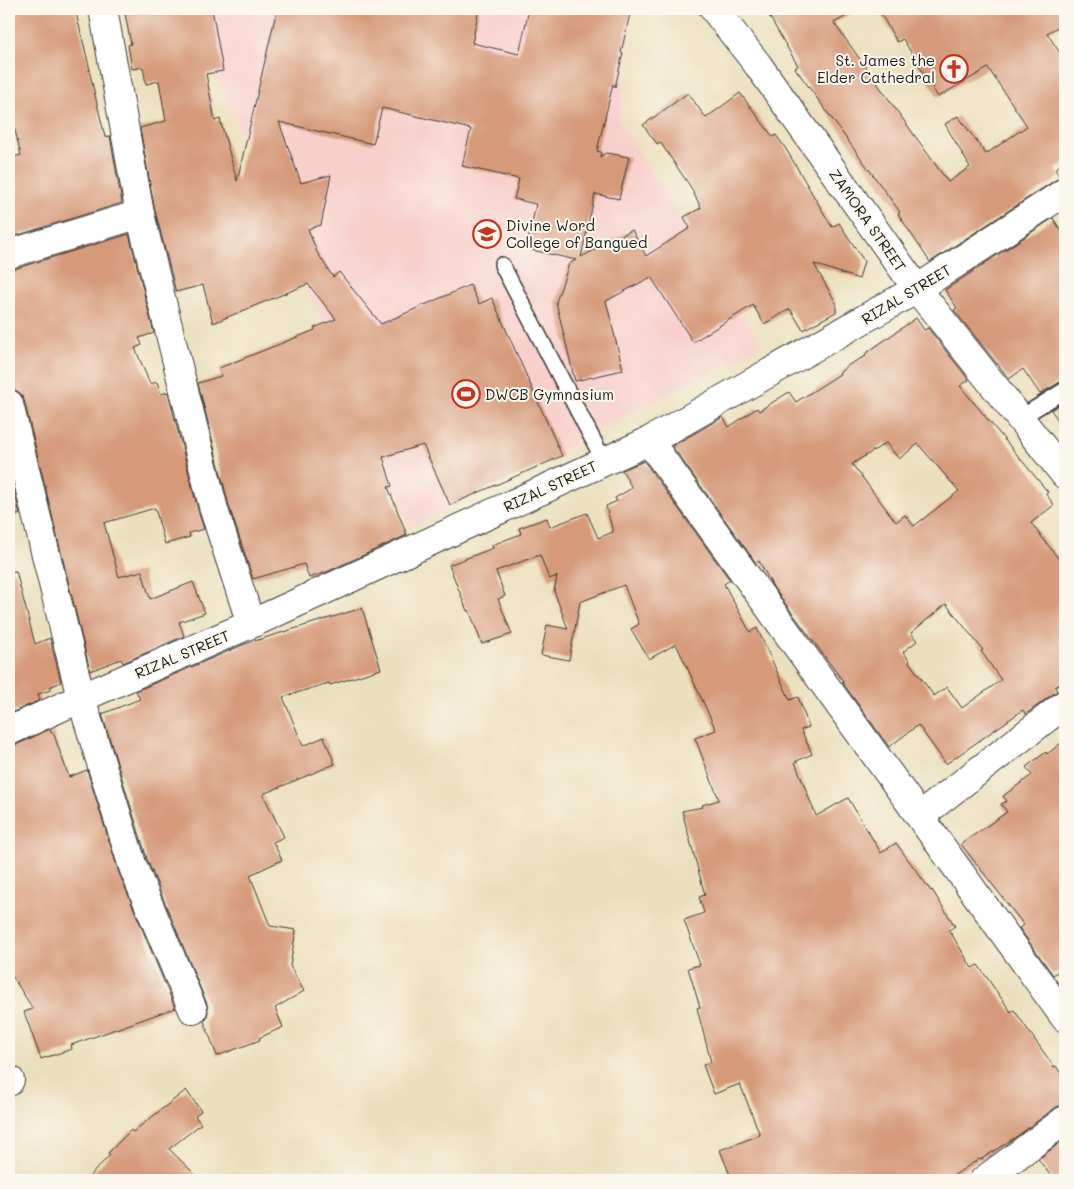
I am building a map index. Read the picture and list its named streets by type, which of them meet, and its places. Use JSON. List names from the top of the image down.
{
  "streets": {
    "street": ["ZAMORA STREET", "RIZAL STREET"]
  },
  "crossings": [
    ["ZAMORA STREET", "RIZAL STREET"]
  ],
  "places": {
    "church": ["St. James the Elder Cathedral"],
    "school or university": ["Divine Word College of Bangued"],
    "sports": ["DWCB Gymnasium"]
  }
}
